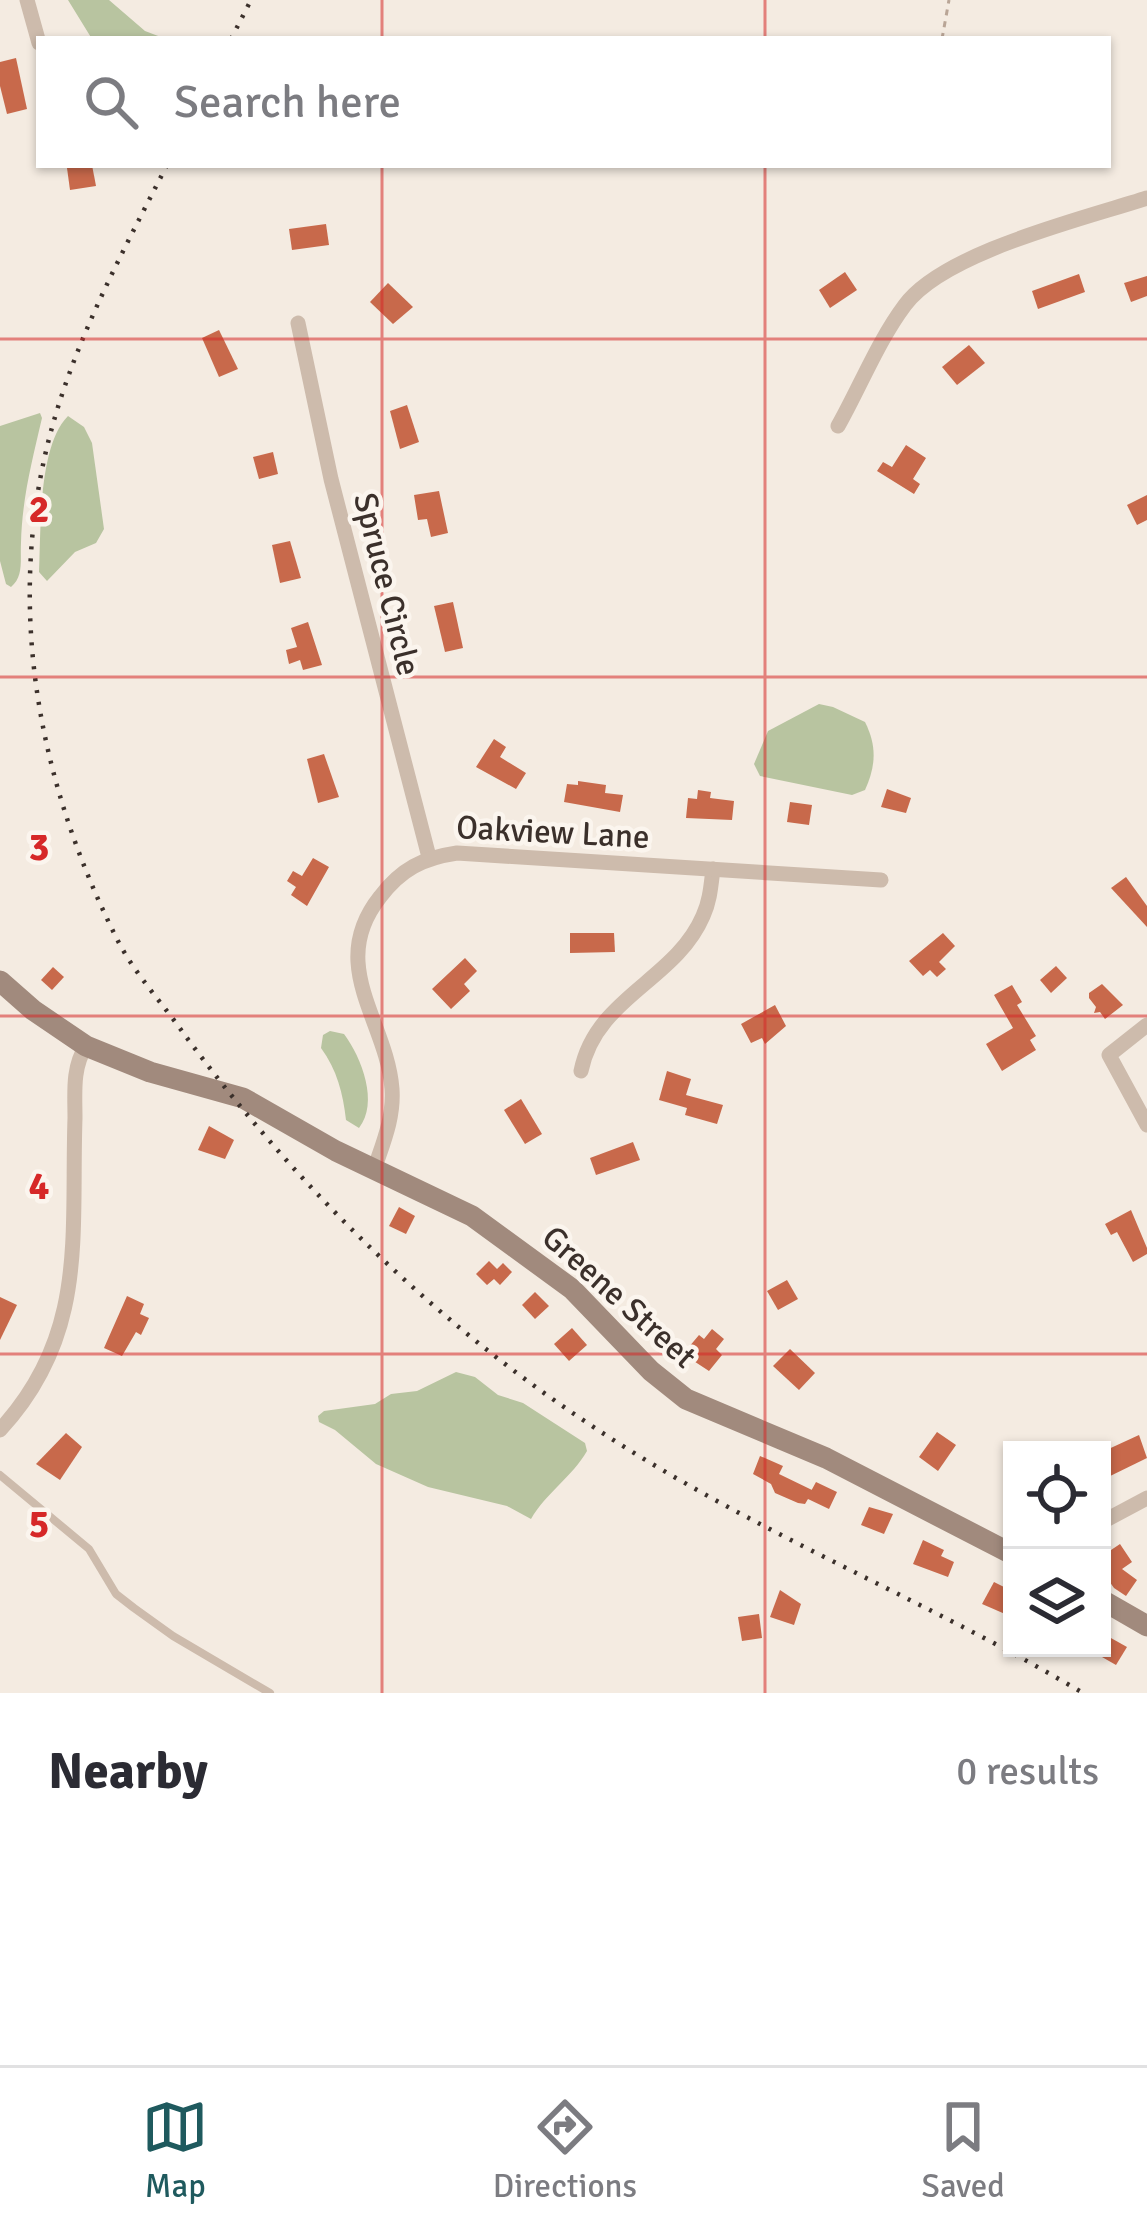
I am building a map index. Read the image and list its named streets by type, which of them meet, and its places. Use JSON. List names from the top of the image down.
{
  "streets": {
    "street": ["Spruce Circle", "Oakview Lane", "Greene Street"]
  },
  "crossings": [
    ["Spruce Circle", "Oakview Lane"],
    ["Oakview Lane", "Greene Street"]
  ],
  "page": {
    "search": "Search here",
    "heading": ["Nearby", "0 results"],
    "nav": ["Map", "Directions", "Saved"]
  },
  "grid": {
    "rows": [
      "2",
      "3",
      "4",
      "5"
    ]
  }
}
